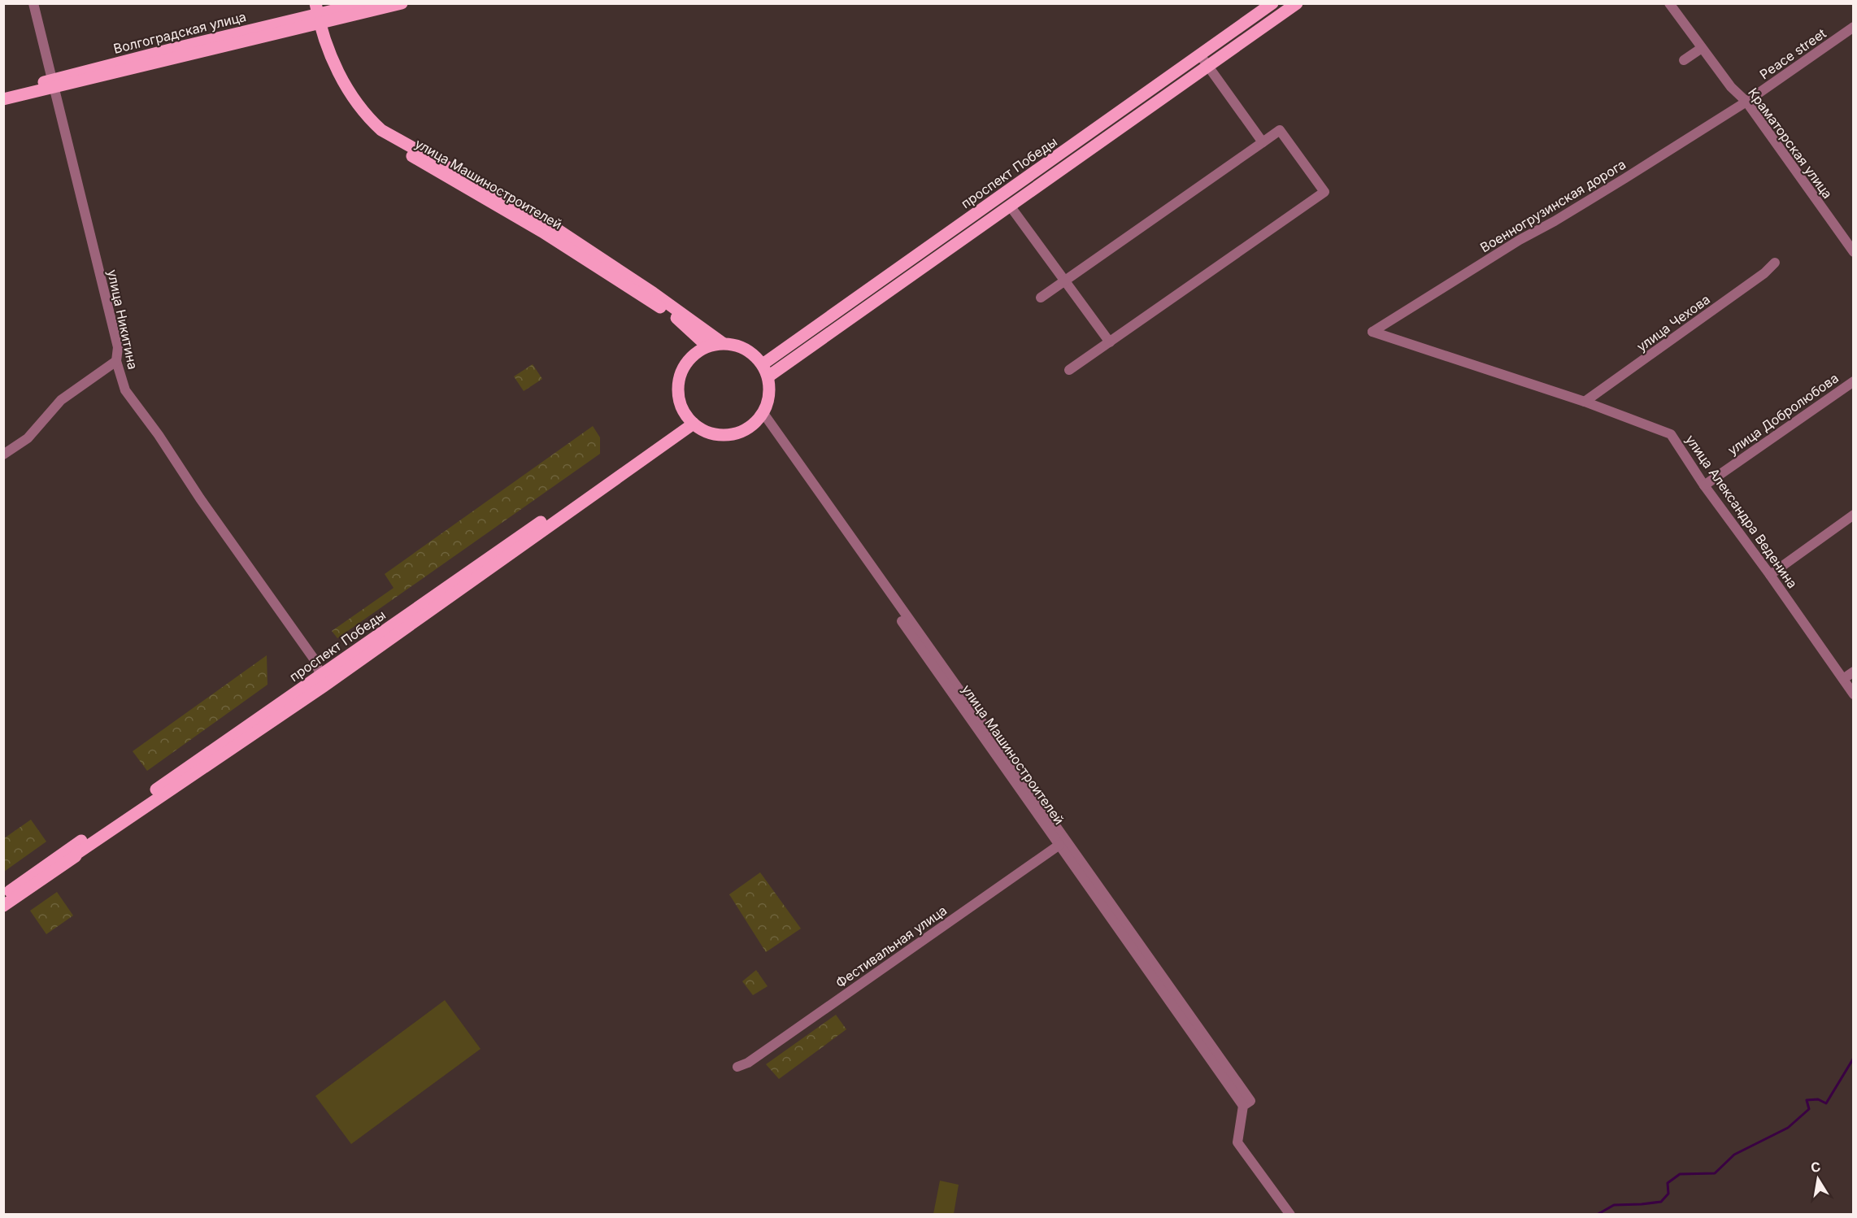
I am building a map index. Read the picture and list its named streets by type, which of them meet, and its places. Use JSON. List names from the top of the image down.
{
  "streets": {
    "main road": ["Волгоградская улица", "проспект Победы", "улица Машиностроителей"],
    "street": [
      "Peace street",
      "Краматорская улица",
      "Военногрузинская дорога",
      "улица Никитина",
      "улица Чехова",
      "улица Добролюбова",
      "улица Александра Веденина",
      "Фестивальная улица"
    ]
  },
  "crossings": [
    ["Волгоградская улица", "улица Машиностроителей"],
    ["Волгоградская улица", "улица Никитина"],
    ["Peace street", "Краматорская улица"],
    ["Peace street", "Военногрузинская дорога"],
    ["Краматорская улица", "Военногрузинская дорога"],
    ["проспект Победы", "улица Машиностроителей"],
    ["проспект Победы", "улица Никитина"],
    ["улица Машиностроителей", "Фестивальная улица"],
    ["Военногрузинская дорога", "улица Александра Веденина"],
    ["улица Чехова", "улица Александра Веденина"],
    ["улица Добролюбова", "улица Александра Веденина"]
  ],
  "north": "top"
}
